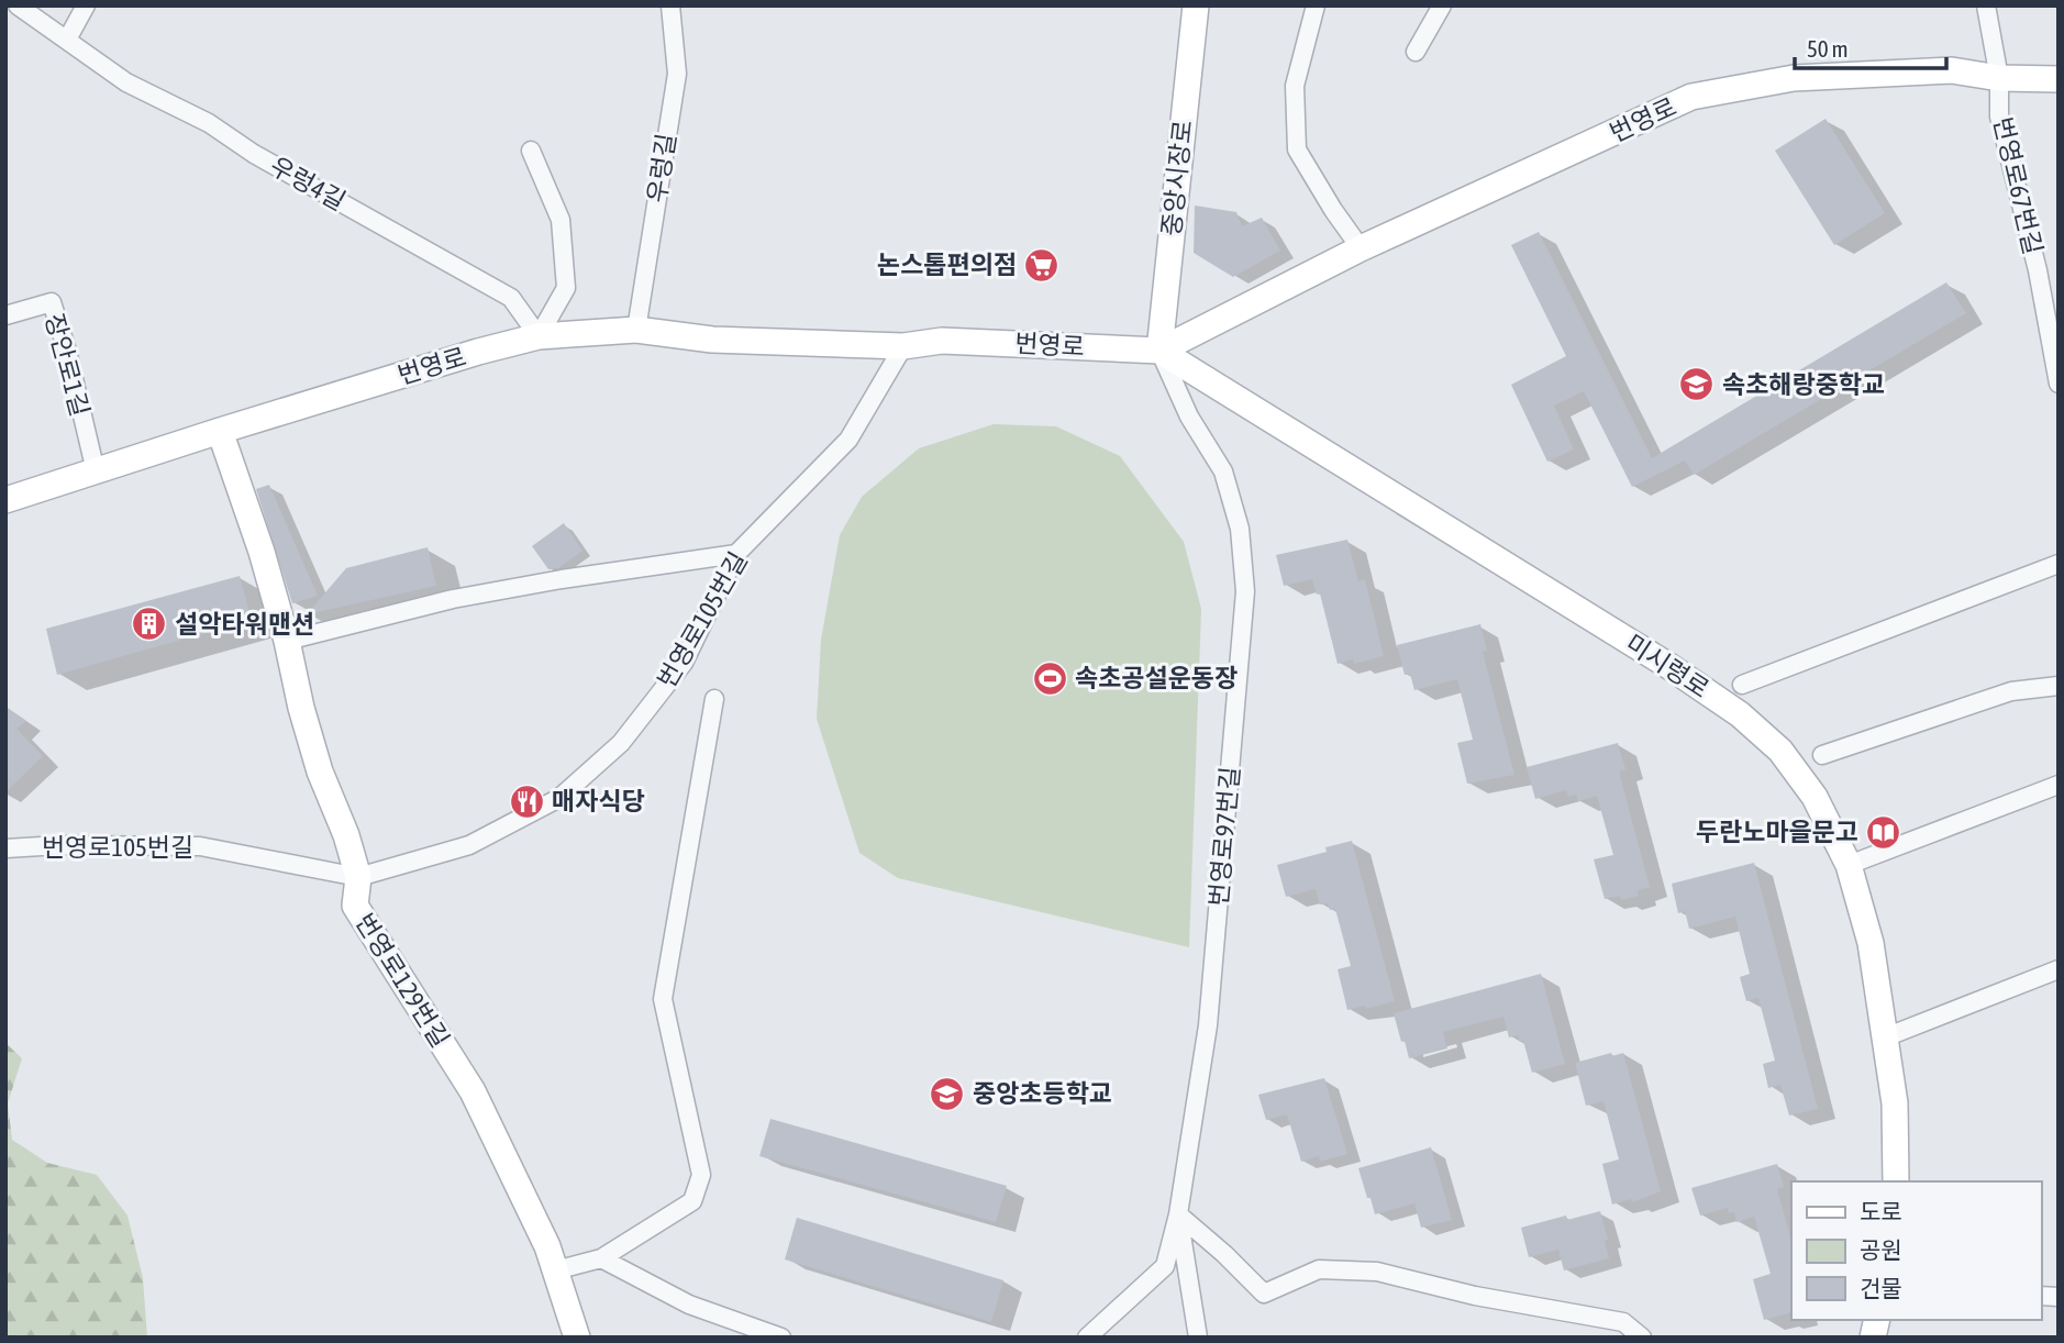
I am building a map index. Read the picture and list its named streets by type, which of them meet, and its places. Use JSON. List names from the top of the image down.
{
  "streets": {
    "main road": [
      "번영로",
      "중앙시장로",
      "미시령로",
      "번영로129번길"
    ],
    "street": [
      "우렁길",
      "우렁4길",
      "번영로67번길",
      "장안로1길",
      "번영로105번길",
      "번영로97번길"
    ]
  },
  "crossings": [
    ["번영로", "우렁길"],
    ["번영로", "중앙시장로"],
    ["번영로", "우렁4길"],
    ["번영로", "번영로67번길"],
    ["번영로", "장안로1길"],
    ["번영로", "번영로105번길"],
    ["번영로", "미시령로"],
    ["번영로", "번영로97번길"],
    ["번영로", "번영로129번길"],
    ["중앙시장로", "미시령로"],
    ["중앙시장로", "번영로97번길"],
    ["번영로105번길", "번영로129번길"],
    ["미시령로", "번영로97번길"]
  ],
  "places": {
    "supermarket": ["논스톱편의점"],
    "school or university": ["속초해랑중학교", "중앙초등학교"],
    "building": ["설악타워맨션"],
    "sports": ["속초공설운동장"],
    "restaurant": ["매자식당"],
    "library": ["두란노마을문고"]
  },
  "legend": ["도로", "공원", "건물"],
  "scale_bar": "50 m"
}
